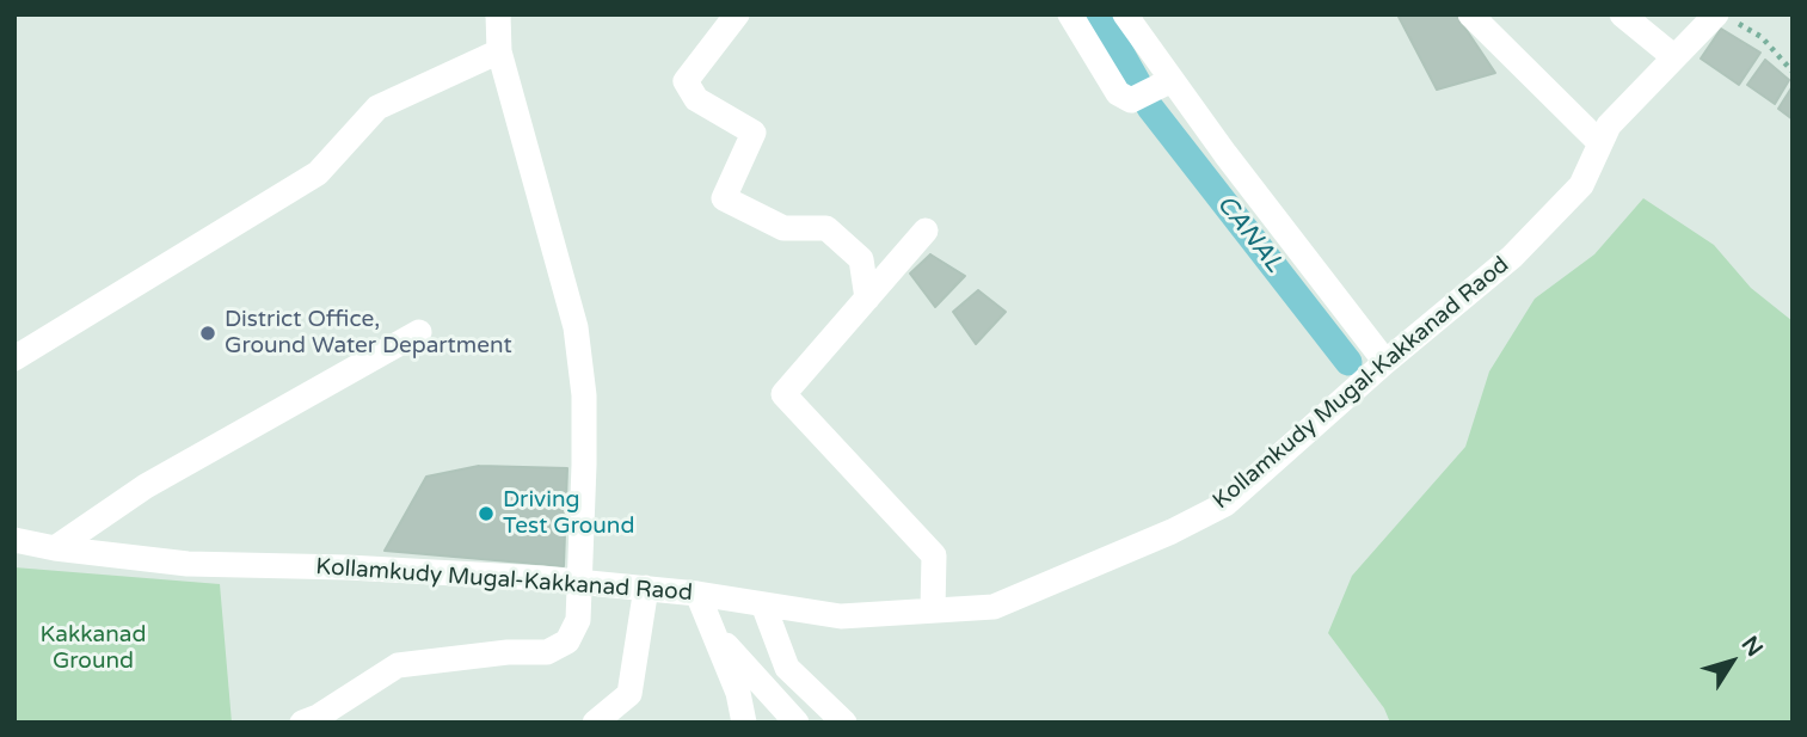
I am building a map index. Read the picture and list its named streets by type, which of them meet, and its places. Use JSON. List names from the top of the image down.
{
  "streets": {
    "street": ["Kollamkudy Mugal-Kakkanad Raod"]
  },
  "water": ["CANAL"],
  "parks": ["Kakkanad Ground"],
  "places": ["District Office, Ground Water Department", "Driving Test Ground"],
  "north": "top right"
}
